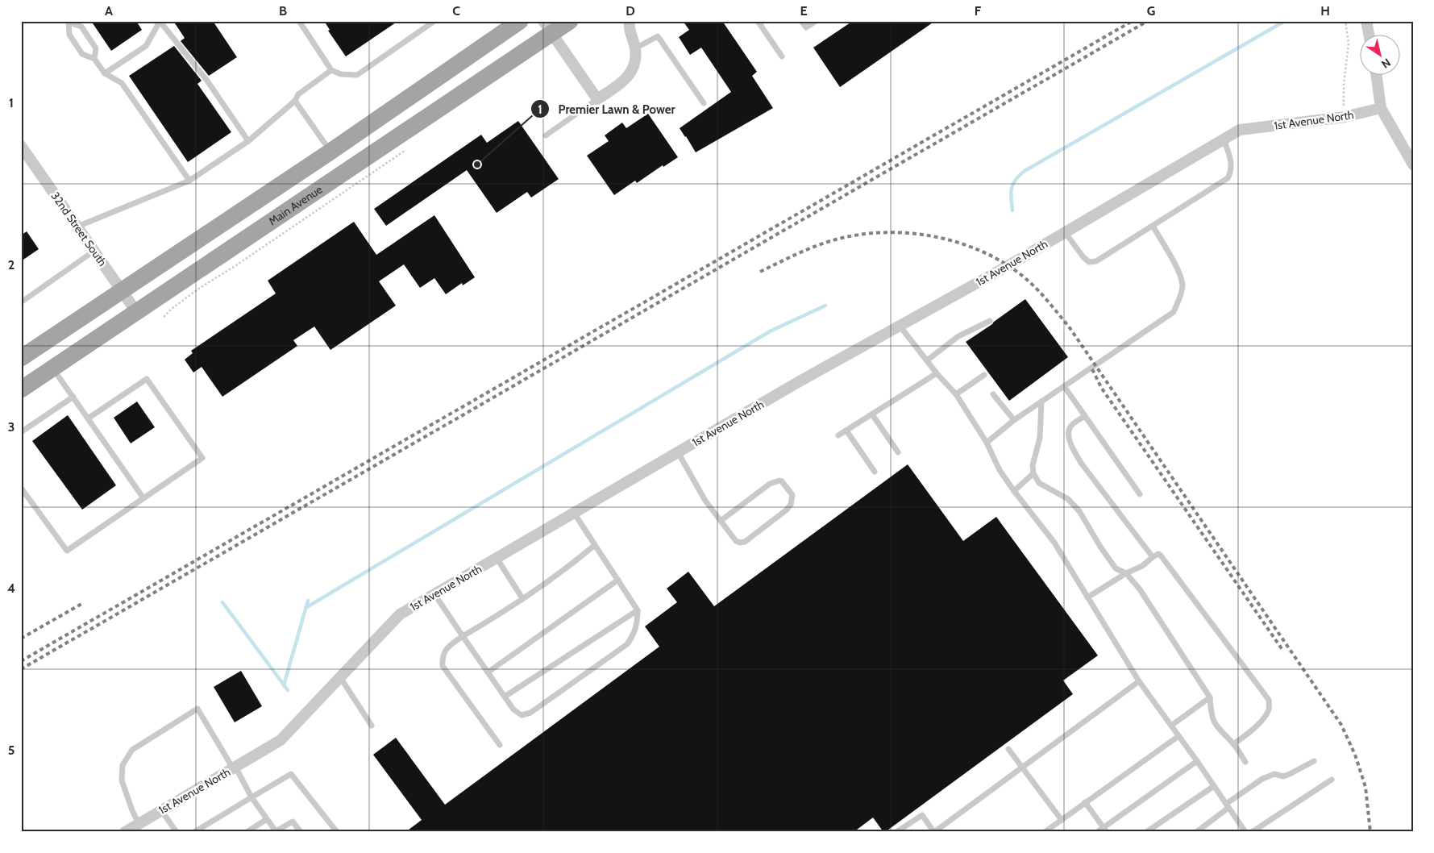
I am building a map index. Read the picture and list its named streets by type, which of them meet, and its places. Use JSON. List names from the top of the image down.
{
  "streets": {
    "main road": ["Main Avenue"],
    "street": ["1st Avenue North", "32nd Street South"]
  },
  "crossings": [
    ["Main Avenue", "32nd Street South"]
  ],
  "places": ["Premier Lawn & Power"],
  "north": "bottom right",
  "grid": {
    "columns": [
      "A",
      "B",
      "C",
      "D",
      "E",
      "F",
      "G",
      "H"
    ],
    "rows": [
      "1",
      "2",
      "3",
      "4",
      "5"
    ]
  }
}
